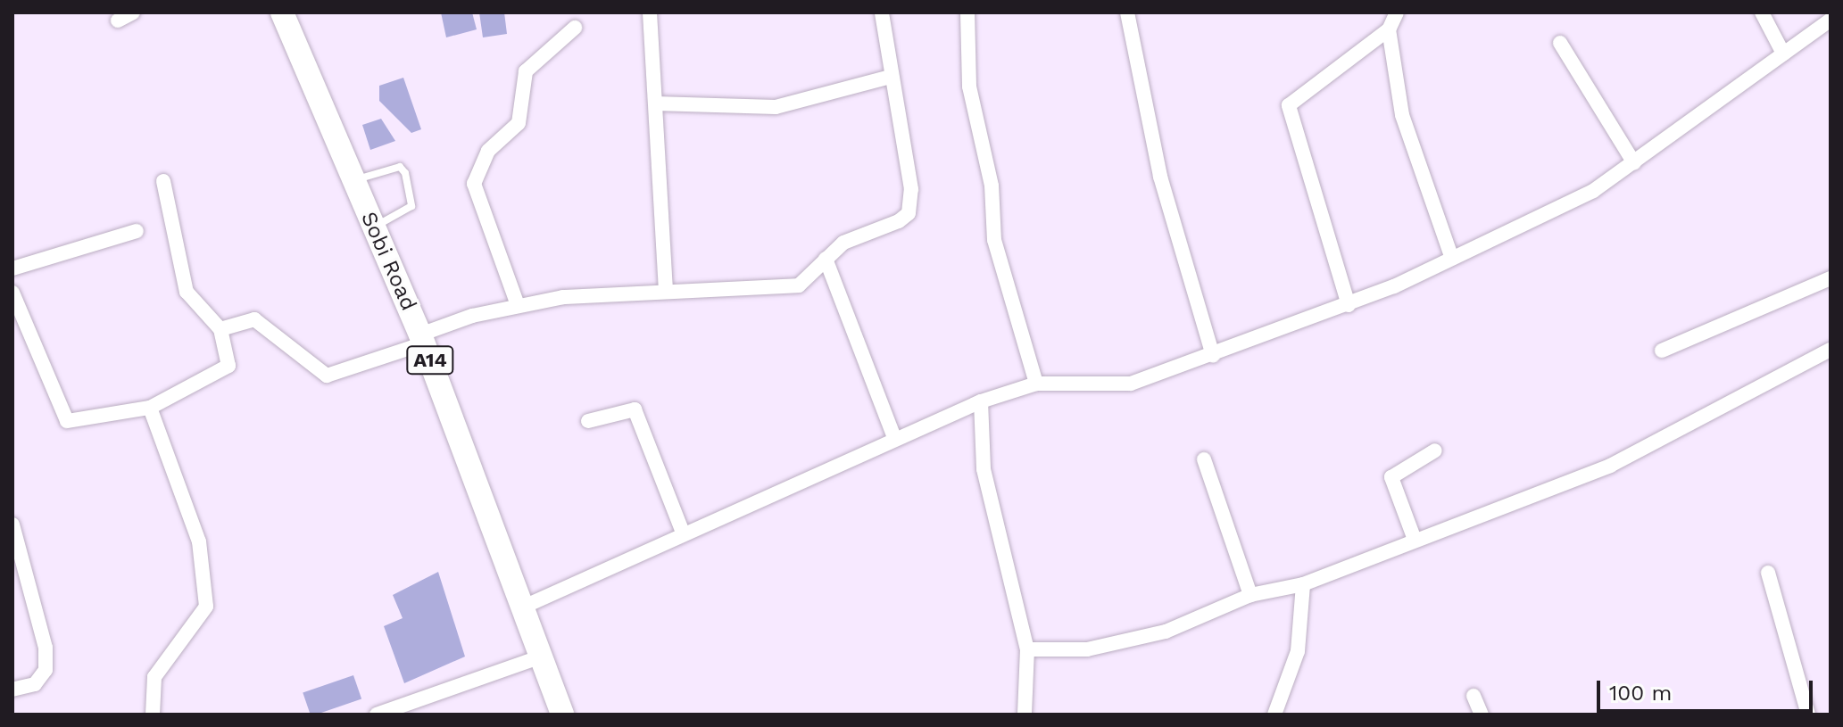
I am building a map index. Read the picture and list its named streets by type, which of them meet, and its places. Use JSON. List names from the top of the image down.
{
  "streets": {
    "highway": ["Sobi Road", "A14"]
  },
  "scale_bar": "100 m"
}
